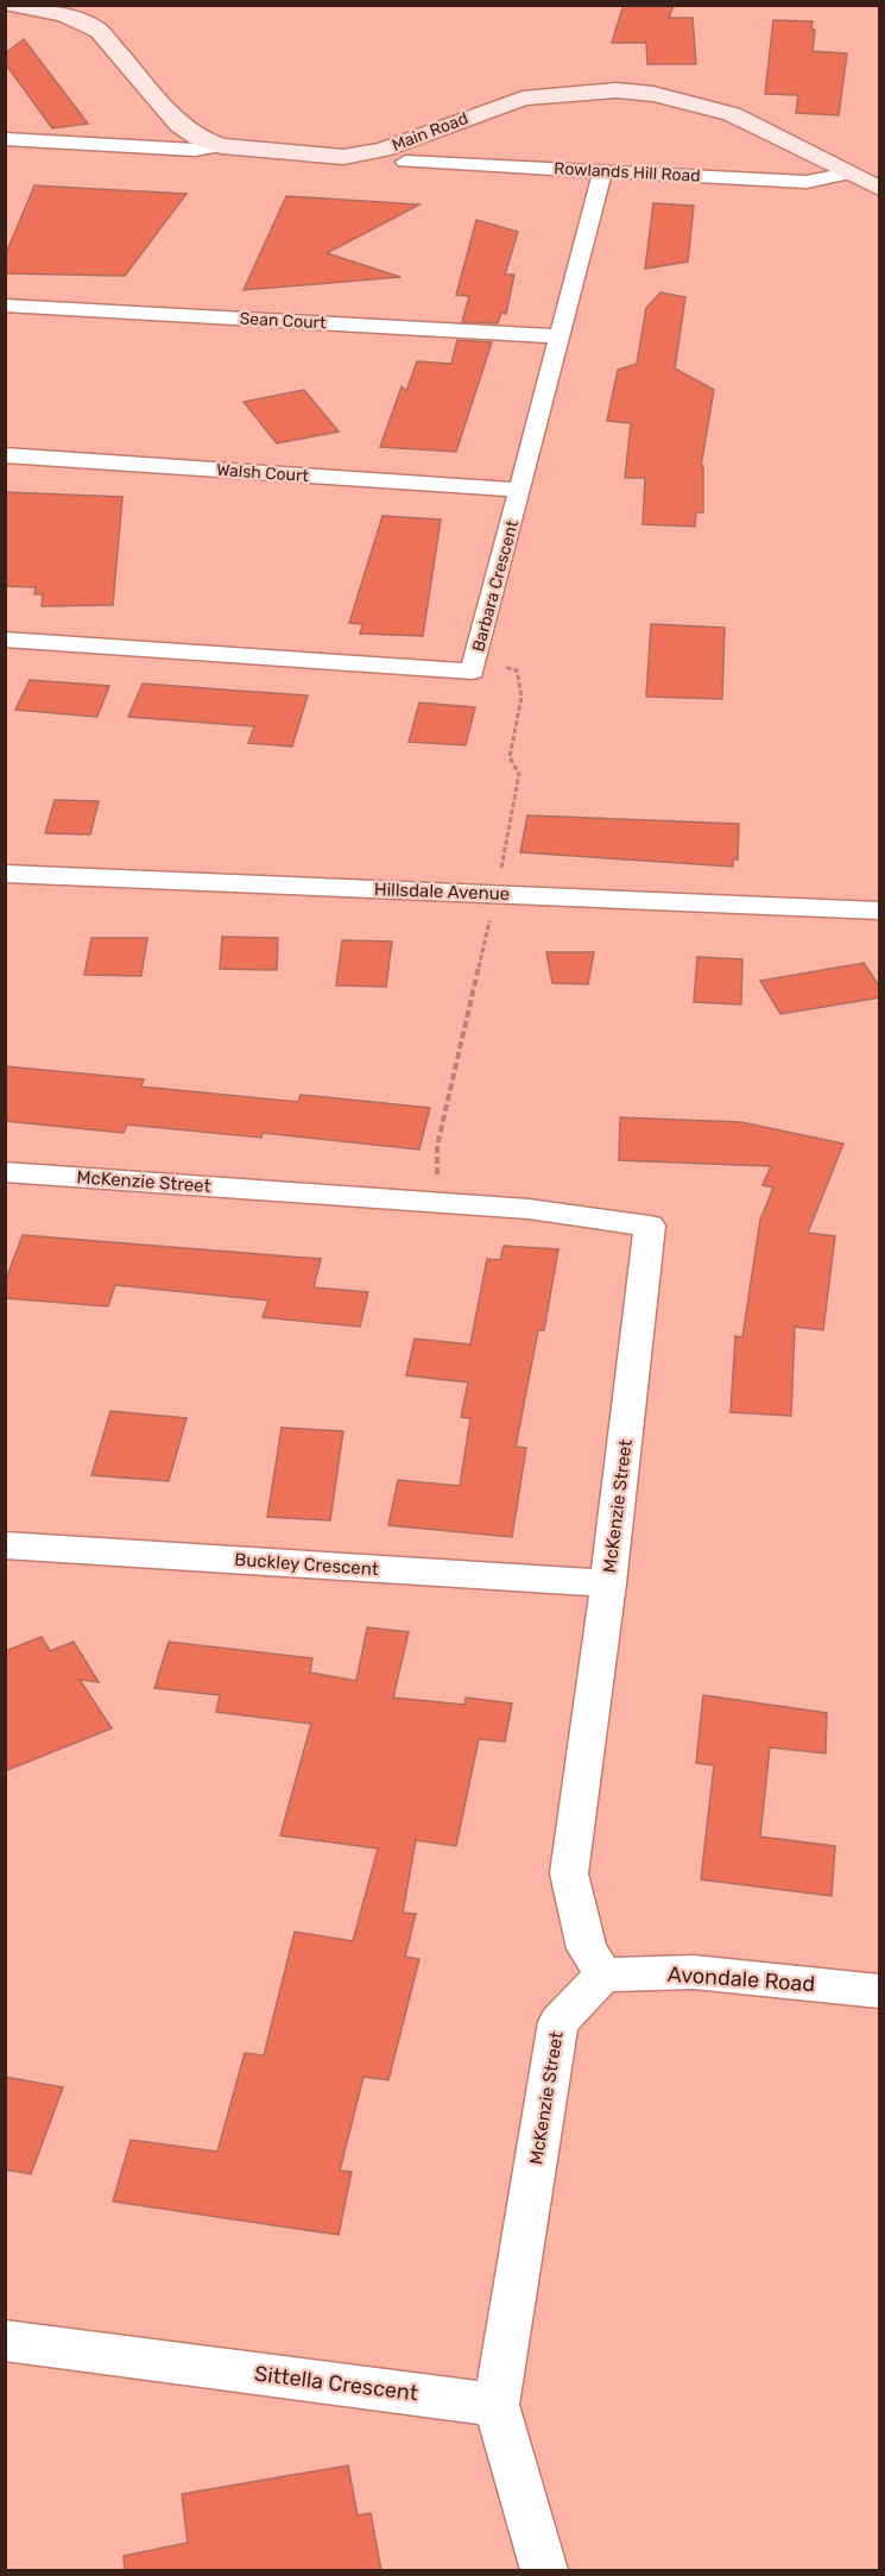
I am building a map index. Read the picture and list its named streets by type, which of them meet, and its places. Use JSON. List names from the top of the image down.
{
  "streets": {
    "main road": ["Main Road"],
    "street": [
      "Rowlands Hill Road",
      "Sean Court",
      "Walsh Court",
      "Barbara Crescent",
      "Hillsdale Avenue",
      "McKenzie Street",
      "Buckley Crescent",
      "Avondale Road",
      "Sittella Crescent"
    ]
  },
  "crossings": [
    ["Main Road", "Rowlands Hill Road"],
    ["Rowlands Hill Road", "Barbara Crescent"],
    ["Sean Court", "Barbara Crescent"],
    ["Walsh Court", "Barbara Crescent"],
    ["McKenzie Street", "Buckley Crescent"],
    ["McKenzie Street", "Avondale Road"],
    ["McKenzie Street", "Sittella Crescent"]
  ]
}
